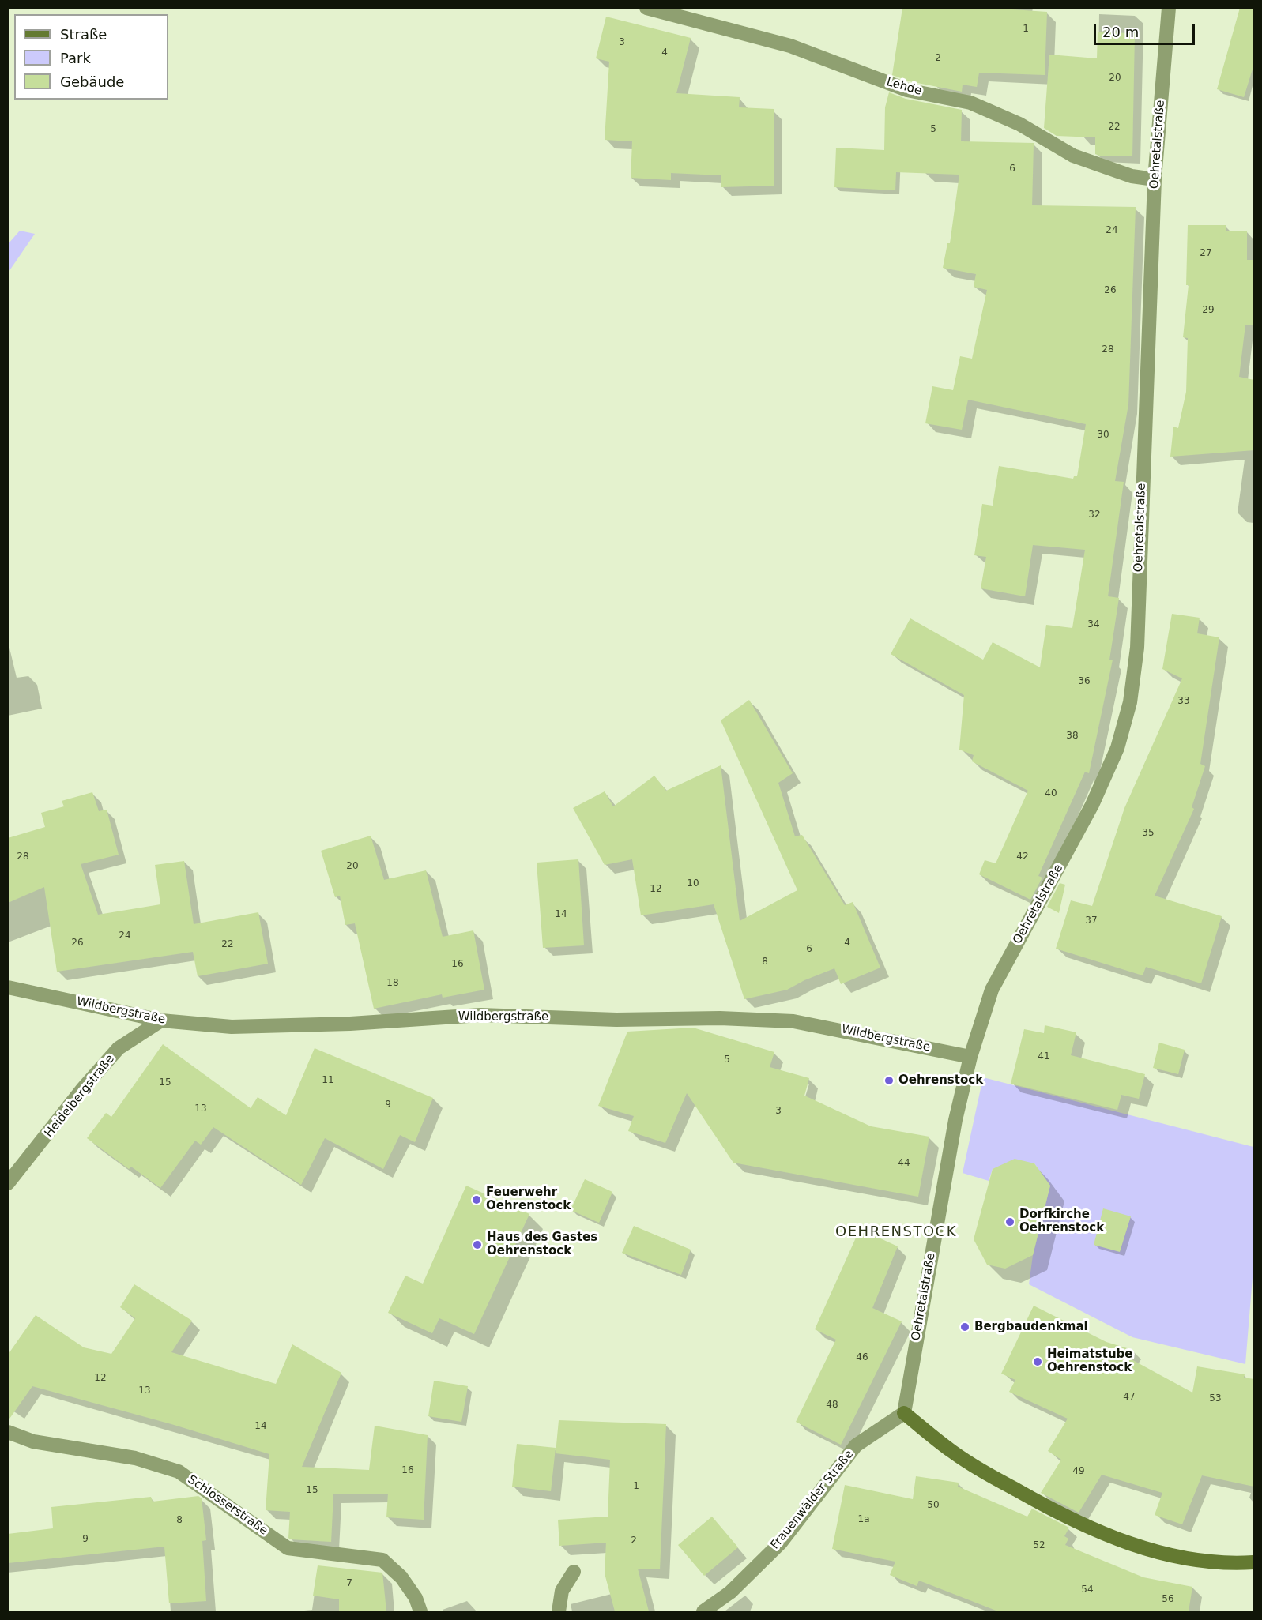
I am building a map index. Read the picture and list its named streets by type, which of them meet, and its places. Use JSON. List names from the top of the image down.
{
  "streets": {
    "street": [
      "Lehde",
      "Oehretalstraße",
      "Wildbergstraße",
      "Heidelbergstraße",
      "Frauenwälder Straße",
      "Schlosserstraße"
    ]
  },
  "crossings": [
    ["Lehde", "Oehretalstraße"],
    ["Oehretalstraße", "Wildbergstraße"],
    ["Oehretalstraße", "Frauenwälder Straße"],
    ["Wildbergstraße", "Heidelbergstraße"]
  ],
  "districts": ["OEHRENSTOCK"],
  "places": [
    "Oehrenstock",
    "Feuerwehr Oehrenstock",
    "Dorfkirche Oehrenstock",
    "Haus des Gastes Oehrenstock",
    "Bergbaudenkmal",
    "Heimatstube Oehrenstock"
  ],
  "house_numbers": [
    "1",
    "3",
    "4",
    "2",
    "20",
    "22",
    "5",
    "6",
    "24",
    "27",
    "26",
    "29",
    "28",
    "30",
    "32",
    "34",
    "36",
    "33",
    "38",
    "40",
    "35",
    "28",
    "42",
    "20",
    "10",
    "12",
    "14",
    "37",
    "24",
    "26",
    "4",
    "22",
    "6",
    "8",
    "16",
    "18",
    "41",
    "5",
    "11",
    "15",
    "9",
    "13",
    "3",
    "44",
    "46",
    "12",
    "13",
    "47",
    "53",
    "48",
    "14",
    "16",
    "49",
    "1",
    "15",
    "50",
    "1a",
    "8",
    "9",
    "2",
    "52",
    "7",
    "54",
    "56"
  ],
  "legend": ["Straße", "Park", "Gebäude"],
  "scale_bar": "20 m"
}
